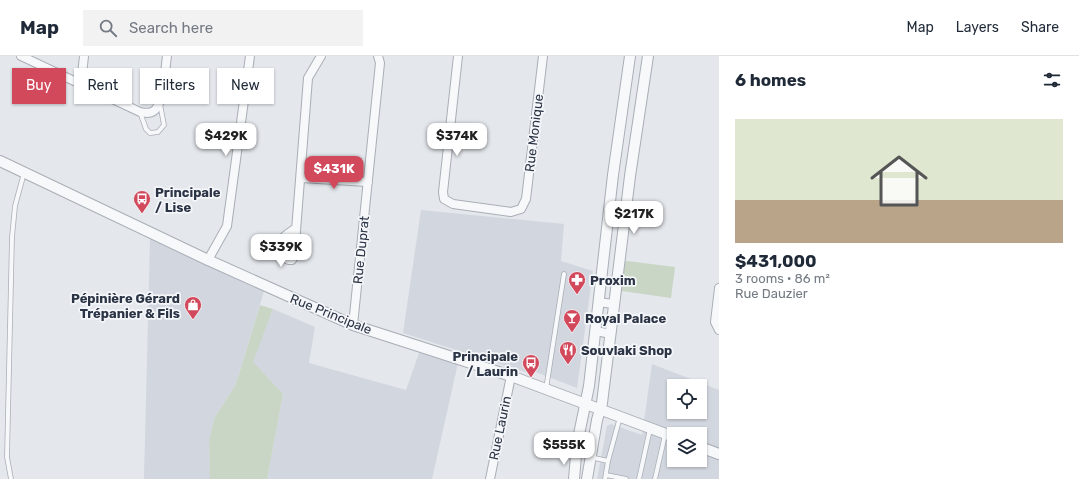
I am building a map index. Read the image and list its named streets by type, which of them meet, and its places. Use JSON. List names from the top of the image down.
{
  "streets": {
    "street": [
      "Rue Monique",
      "Rue Duprat",
      "Rue Principale",
      "Rue Laurin"
    ]
  },
  "crossings": [
    ["Rue Duprat", "Rue Principale"],
    ["Rue Principale", "Rue Laurin"]
  ],
  "places": {
    "bus stop": ["Principale / Lise", "Principale / Laurin"],
    "pharmacy": ["Proxim"],
    "shop": ["Pépinière Gérard Trépanier & Fils"],
    "bar": ["Royal Palace"],
    "restaurant": ["Souvlaki Shop"]
  },
  "page": {
    "header": "Map",
    "search": "Search here",
    "nav": ["Map", "Layers", "Share"],
    "heading": "6 homes",
    "chip": [
      "Buy",
      "Rent",
      "Filters",
      "New"
    ],
    "list": [
      {
        "name": "$431,000",
        "note": "3 rooms · 86 m² · Rue Dauzier"
      }
    ],
    "price": [
      "$429K",
      "$374K",
      "$431K",
      "$217K",
      "$339K",
      "$555K"
    ]
  }
}
